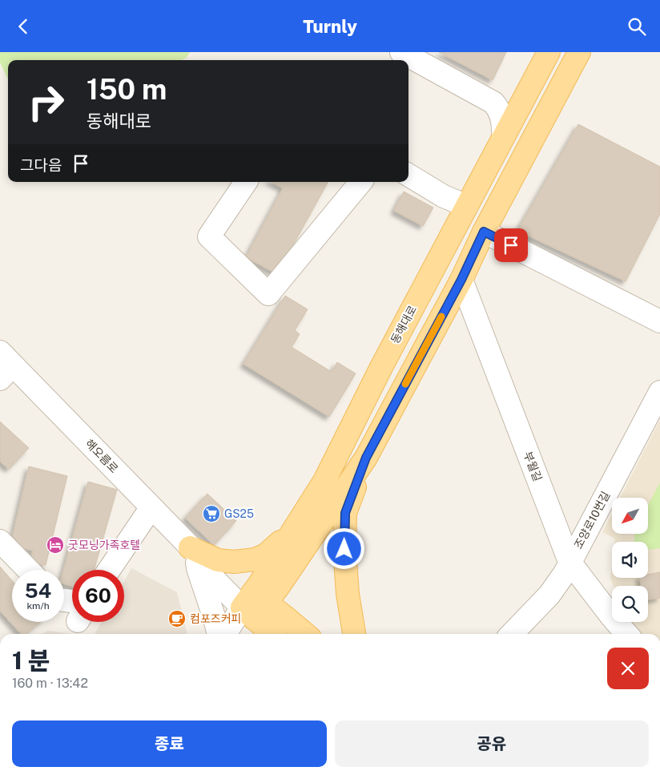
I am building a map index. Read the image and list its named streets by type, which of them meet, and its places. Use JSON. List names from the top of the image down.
{
  "streets": {
    "main road": ["동해대로"],
    "street": ["해오름로", "부월길", "조양로10번길"]
  },
  "crossings": [
    ["동해대로", "해오름로"],
    ["부월길", "조양로10번길"]
  ],
  "places": {
    "supermarket": ["GS25"],
    "hotel": ["굿모닝가족호텔"],
    "cafe": ["컴포즈커피"]
  },
  "north": "bottom left",
  "page": {
    "header": "Turnly",
    "turn": ["150 m", "동해대로"],
    "then": "그다음",
    "speed": "54 km/h",
    "limit": "60",
    "heading": ["1 분", "160 m · 13:42"],
    "buttons": ["종료", "공유"]
  }
}
